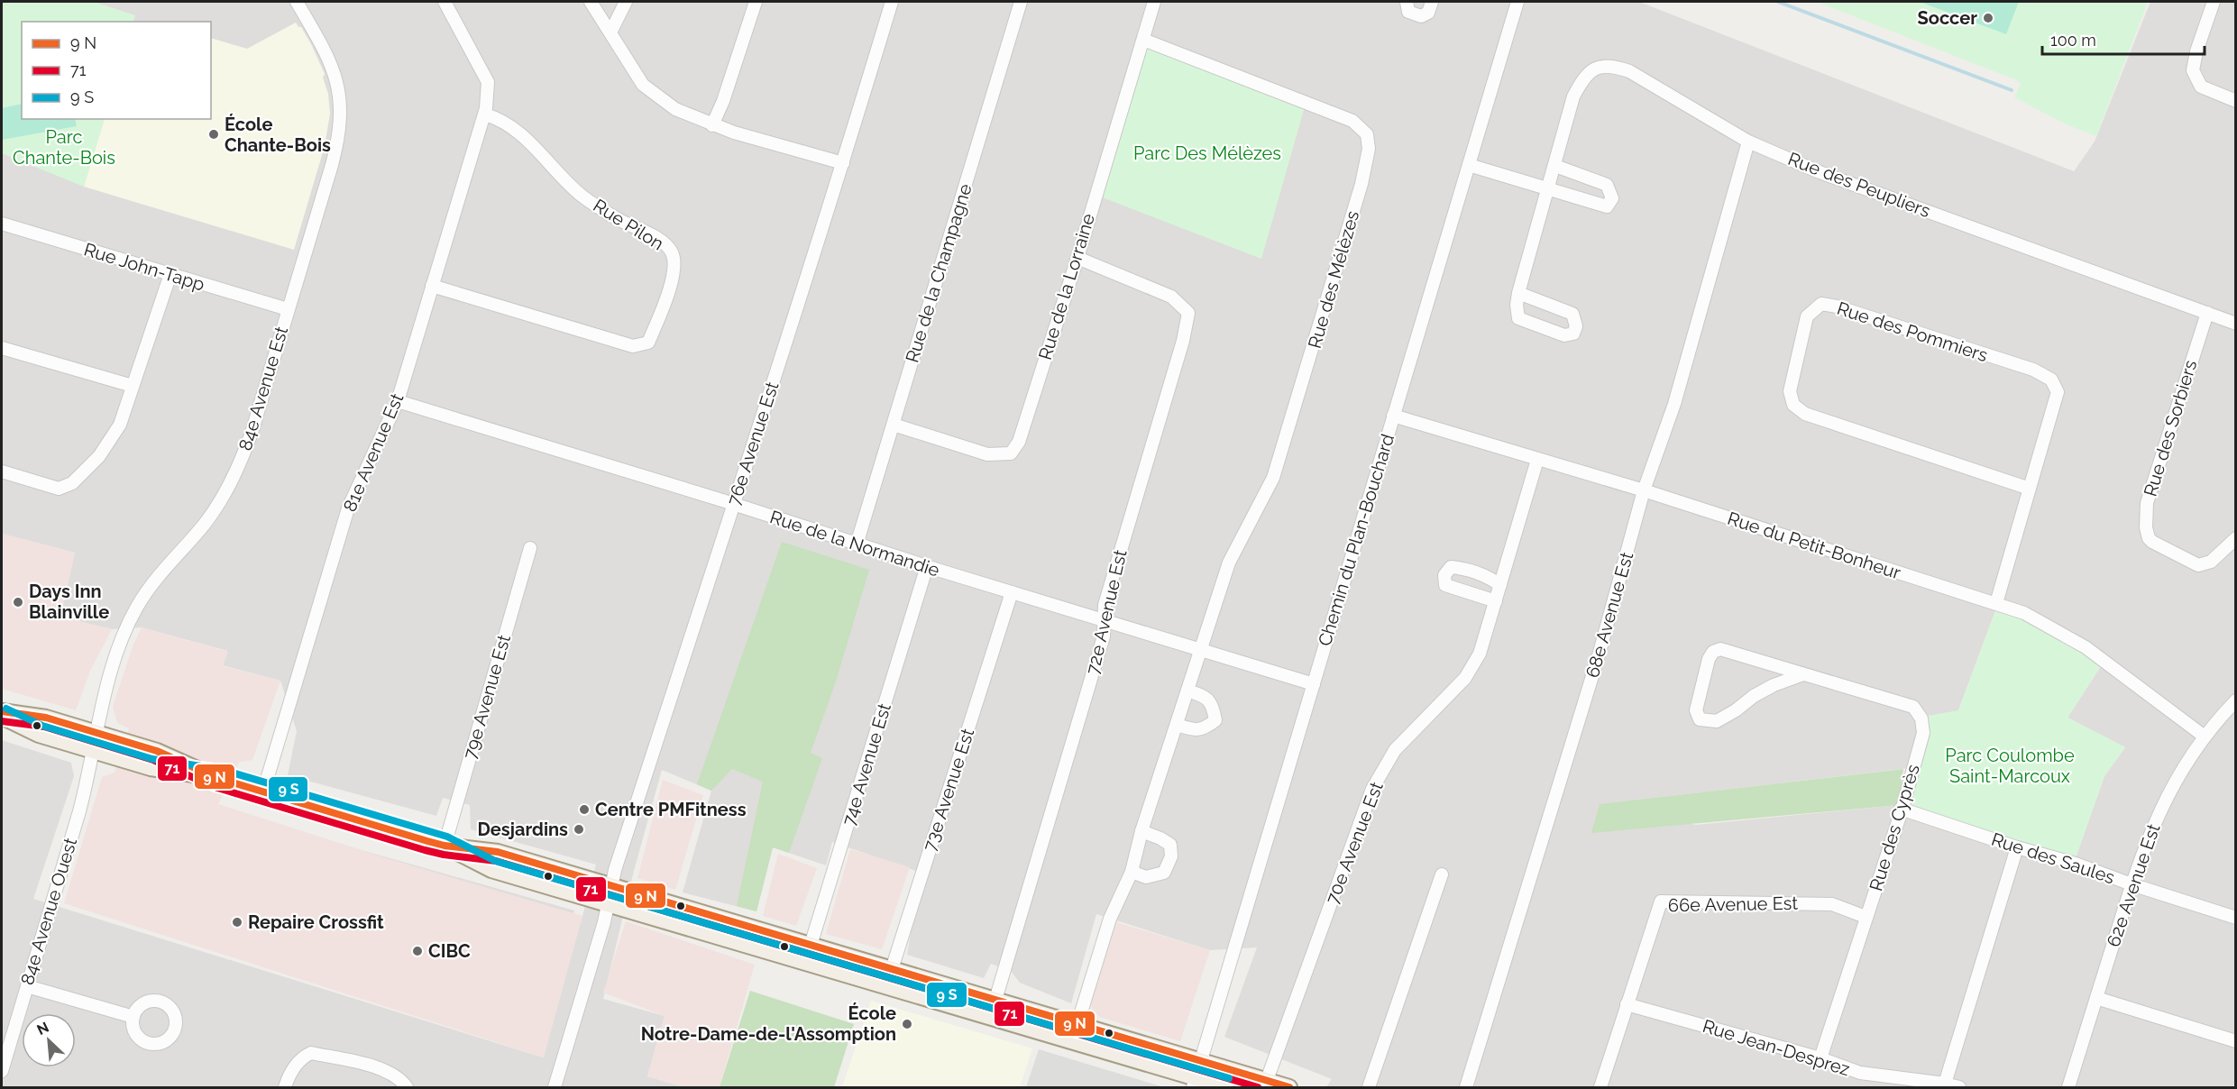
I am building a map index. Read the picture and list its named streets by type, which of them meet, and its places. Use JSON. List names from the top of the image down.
{
  "streets": {
    "street": [
      "Rue des Peupliers",
      "Rue Pilon",
      "Rue John-Tapp",
      "Rue de la Champagne",
      "Rue des Mélèzes",
      "Rue de la Lorraine",
      "Rue des Pommiers",
      "84e Avenue Est",
      "Rue des Sorbiers",
      "76e Avenue Est",
      "81e Avenue Est",
      "Chemin du Plan-Bouchard",
      "Rue de la Normandie",
      "Rue du Petit-Bonheur",
      "72e Avenue Est",
      "68e Avenue Est",
      "79e Avenue Est",
      "74e Avenue Est",
      "73e Avenue Est",
      "Rue des Cyprès",
      "70e Avenue Est",
      "Rue des Saules",
      "62e Avenue Est",
      "66e Avenue Est",
      "84e Avenue Ouest",
      "Rue Jean-Desprez"
    ]
  },
  "crossings": [
    ["Rue des Peupliers", "Rue des Sorbiers"],
    ["Rue des Peupliers", "68e Avenue Est"],
    ["Rue Pilon", "81e Avenue Est"],
    ["Rue John-Tapp", "84e Avenue Est"],
    ["Rue de la Champagne", "Rue de la Lorraine"],
    ["Rue de la Champagne", "Rue de la Normandie"],
    ["Rue des Mélèzes", "Rue de la Lorraine"],
    ["Rue des Mélèzes", "Rue de la Normandie"],
    ["Rue de la Lorraine", "72e Avenue Est"],
    ["Rue des Pommiers", "Rue du Petit-Bonheur"],
    ["84e Avenue Est", "84e Avenue Ouest"],
    ["76e Avenue Est", "Rue de la Normandie"],
    ["81e Avenue Est", "Rue de la Normandie"],
    ["Chemin du Plan-Bouchard", "Rue de la Normandie"],
    ["Chemin du Plan-Bouchard", "Rue du Petit-Bonheur"],
    ["Rue de la Normandie", "72e Avenue Est"],
    ["Rue de la Normandie", "74e Avenue Est"],
    ["Rue de la Normandie", "73e Avenue Est"],
    ["Rue du Petit-Bonheur", "68e Avenue Est"],
    ["Rue du Petit-Bonheur", "70e Avenue Est"],
    ["Rue du Petit-Bonheur", "62e Avenue Est"],
    ["Rue des Cyprès", "Rue des Saules"],
    ["Rue des Cyprès", "66e Avenue Est"],
    ["Rue des Cyprès", "Rue Jean-Desprez"],
    ["Rue des Saules", "62e Avenue Est"],
    ["66e Avenue Est", "Rue Jean-Desprez"]
  ],
  "parks": ["Parc Chante-Bois", "Parc Des Mélèzes", "Parc Coulombe Saint-Marcoux"],
  "places": [
    "Soccer",
    "École Chante-Bois",
    "Days Inn Blainville",
    "Centre PMFitness",
    "Desjardins",
    "Repaire Crossfit",
    "CIBC",
    "École Notre-Dame-de-l'Assomption"
  ],
  "lines": ["transit line 71"],
  "legend": ["9 N", "71", "9 S"],
  "scale_bar": "100 m",
  "north": "top left"
}
